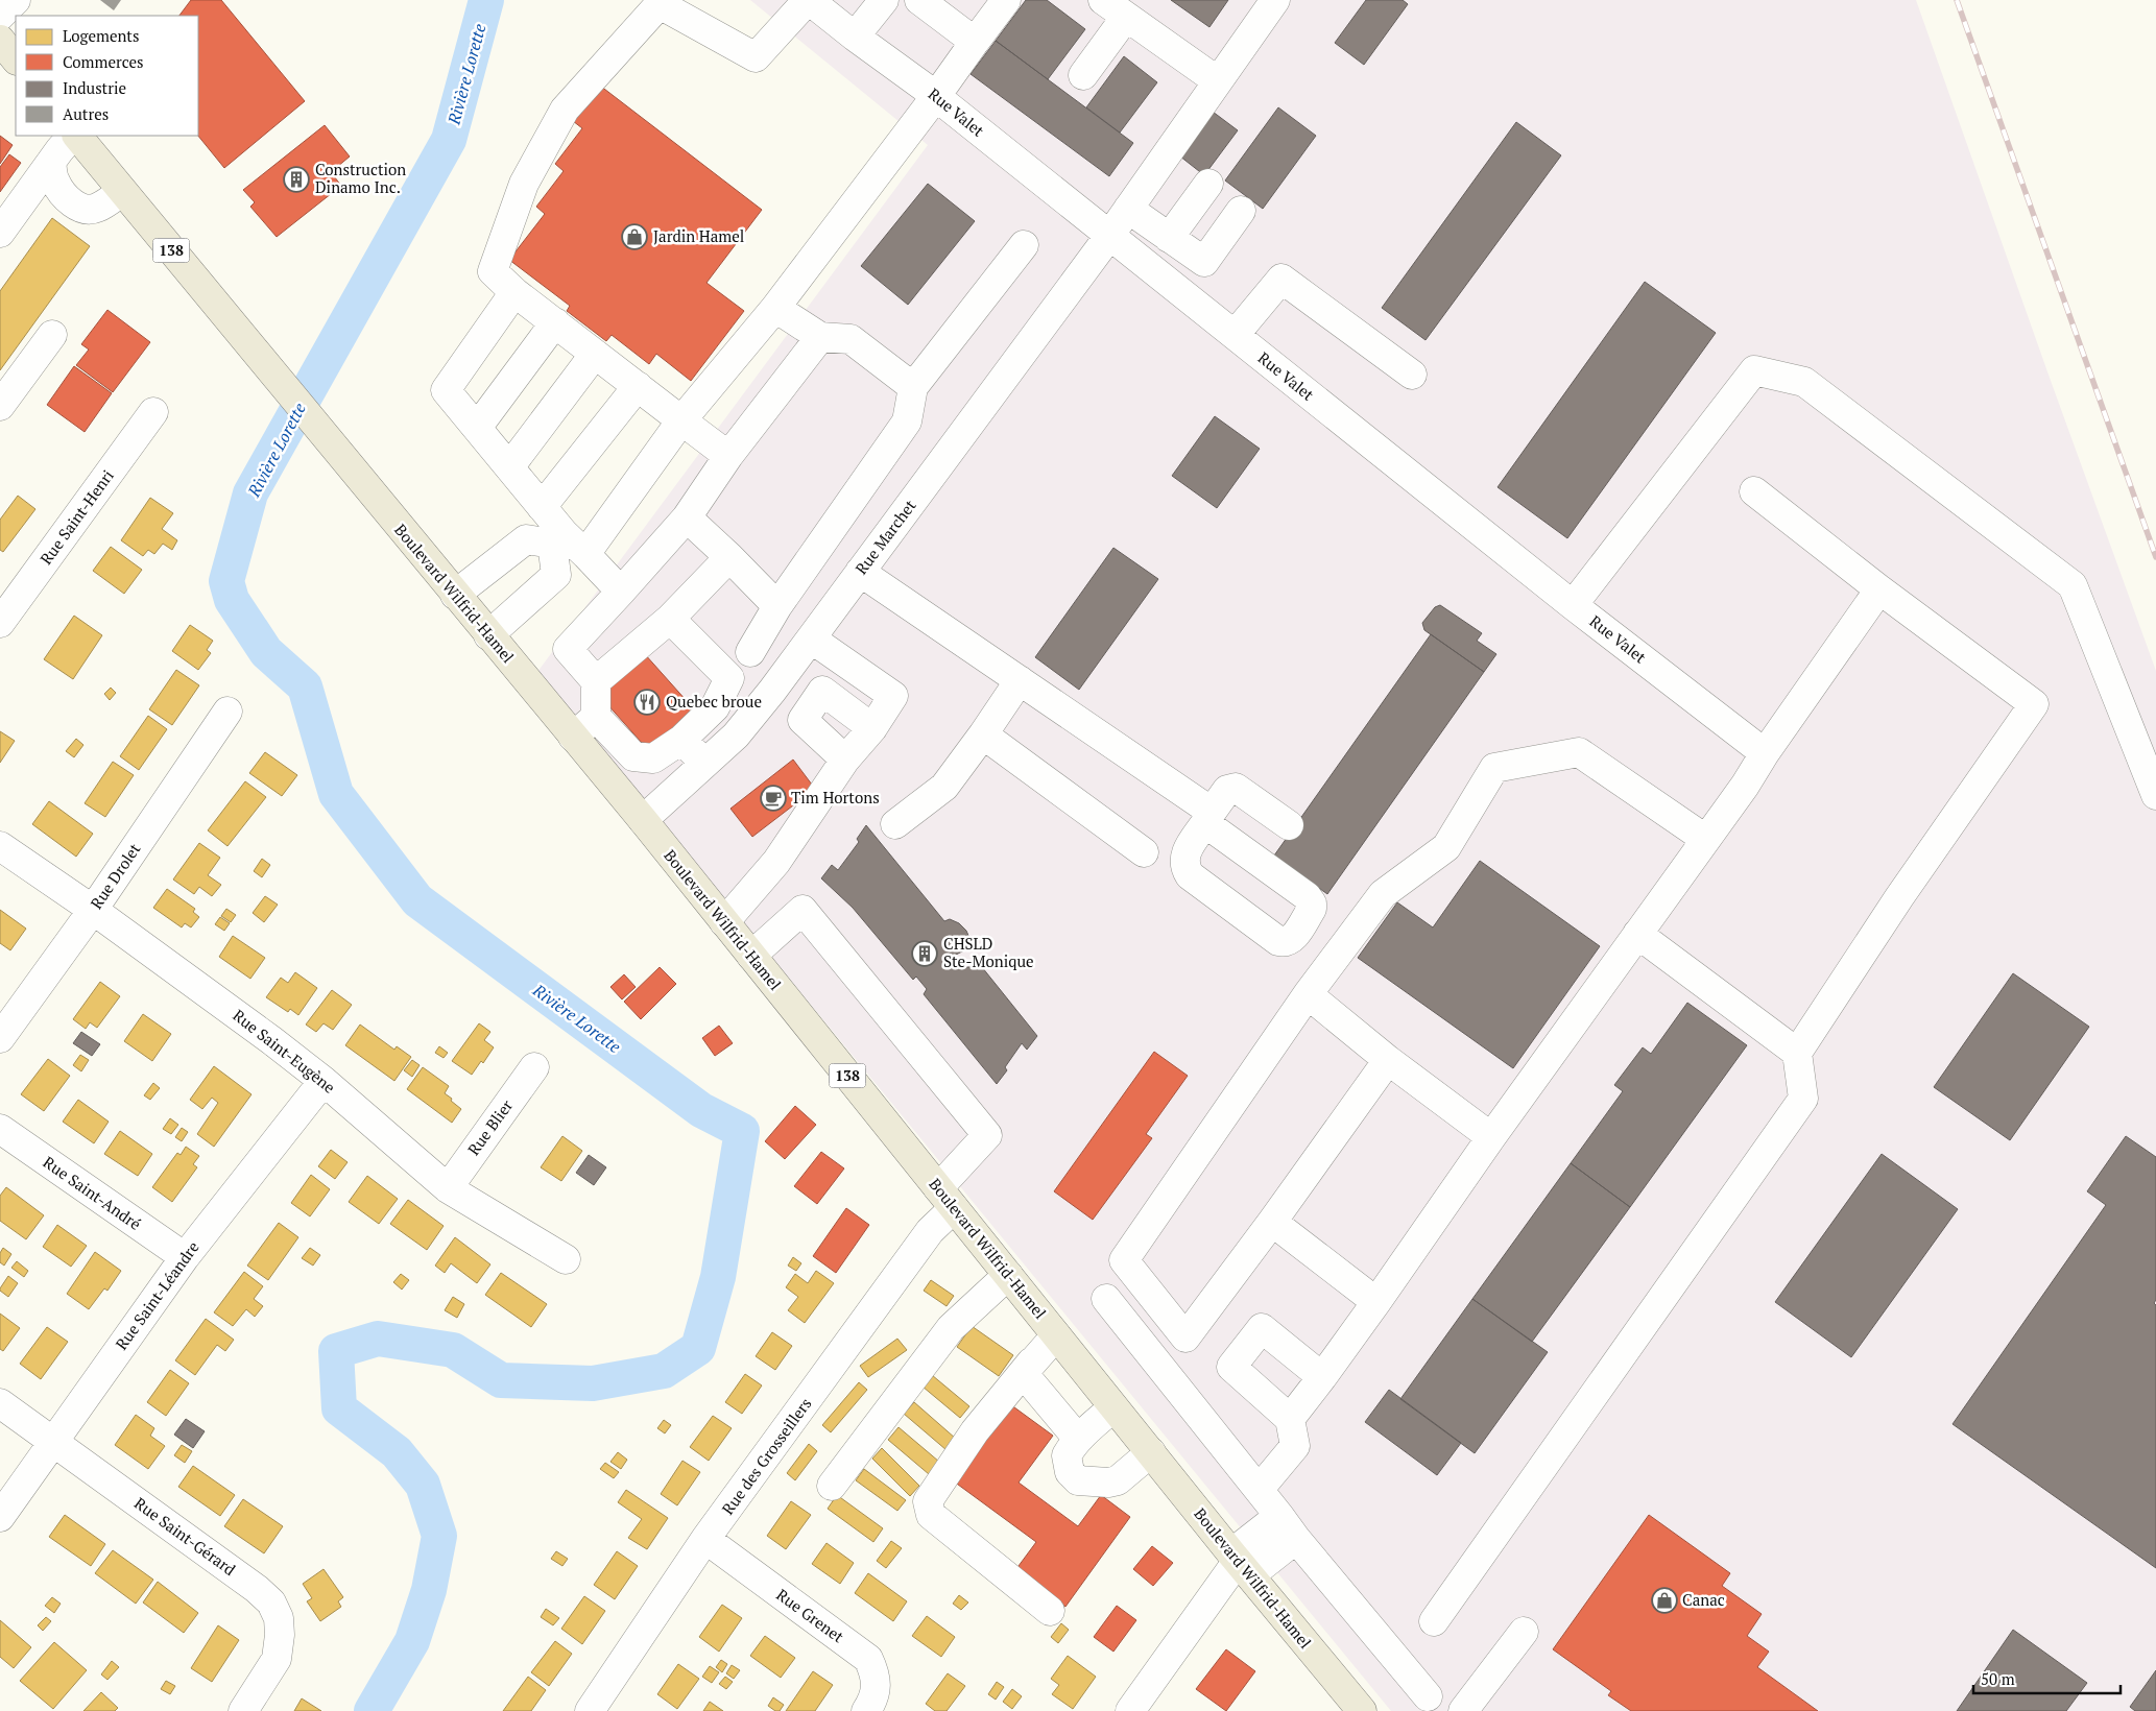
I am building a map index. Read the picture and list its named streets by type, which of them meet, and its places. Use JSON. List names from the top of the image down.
{
  "streets": {
    "main road": ["138", "Boulevard Wilfrid-Hamel"],
    "street": [
      "Rue Valet",
      "Rue Saint-Henri",
      "Rue Marchet",
      "Rue Drolet",
      "Rue Saint-Eugène",
      "Rue Blier",
      "Rue Saint-André",
      "Rue Saint-Léandre",
      "Rue des Grosseillers",
      "Rue Saint-Gérard",
      "Rue Grenet"
    ]
  },
  "crossings": [
    ["Rue Valet", "Rue Marchet"],
    ["Rue Marchet", "Boulevard Wilfrid-Hamel"],
    ["Boulevard Wilfrid-Hamel", "Rue des Grosseillers"],
    ["Rue Drolet", "Rue Saint-Eugène"],
    ["Rue Saint-Eugène", "Rue Blier"],
    ["Rue Saint-Eugène", "Rue Saint-Léandre"],
    ["Rue Saint-André", "Rue Saint-Léandre"],
    ["Rue Saint-Léandre", "Rue Saint-Gérard"],
    ["Rue des Grosseillers", "Rue Grenet"]
  ],
  "water": ["Rivière Lorette"],
  "places": {
    "building": ["Construction Dinamo Inc.", "CHSLD Ste-Monique"],
    "shop": ["Jardin Hamel", "Canac"],
    "restaurant": ["Quebec broue"],
    "cafe": ["Tim Hortons"]
  },
  "legend": [
    "Logements",
    "Commerces",
    "Industrie",
    "Autres"
  ],
  "scale_bar": "50 m"
}
